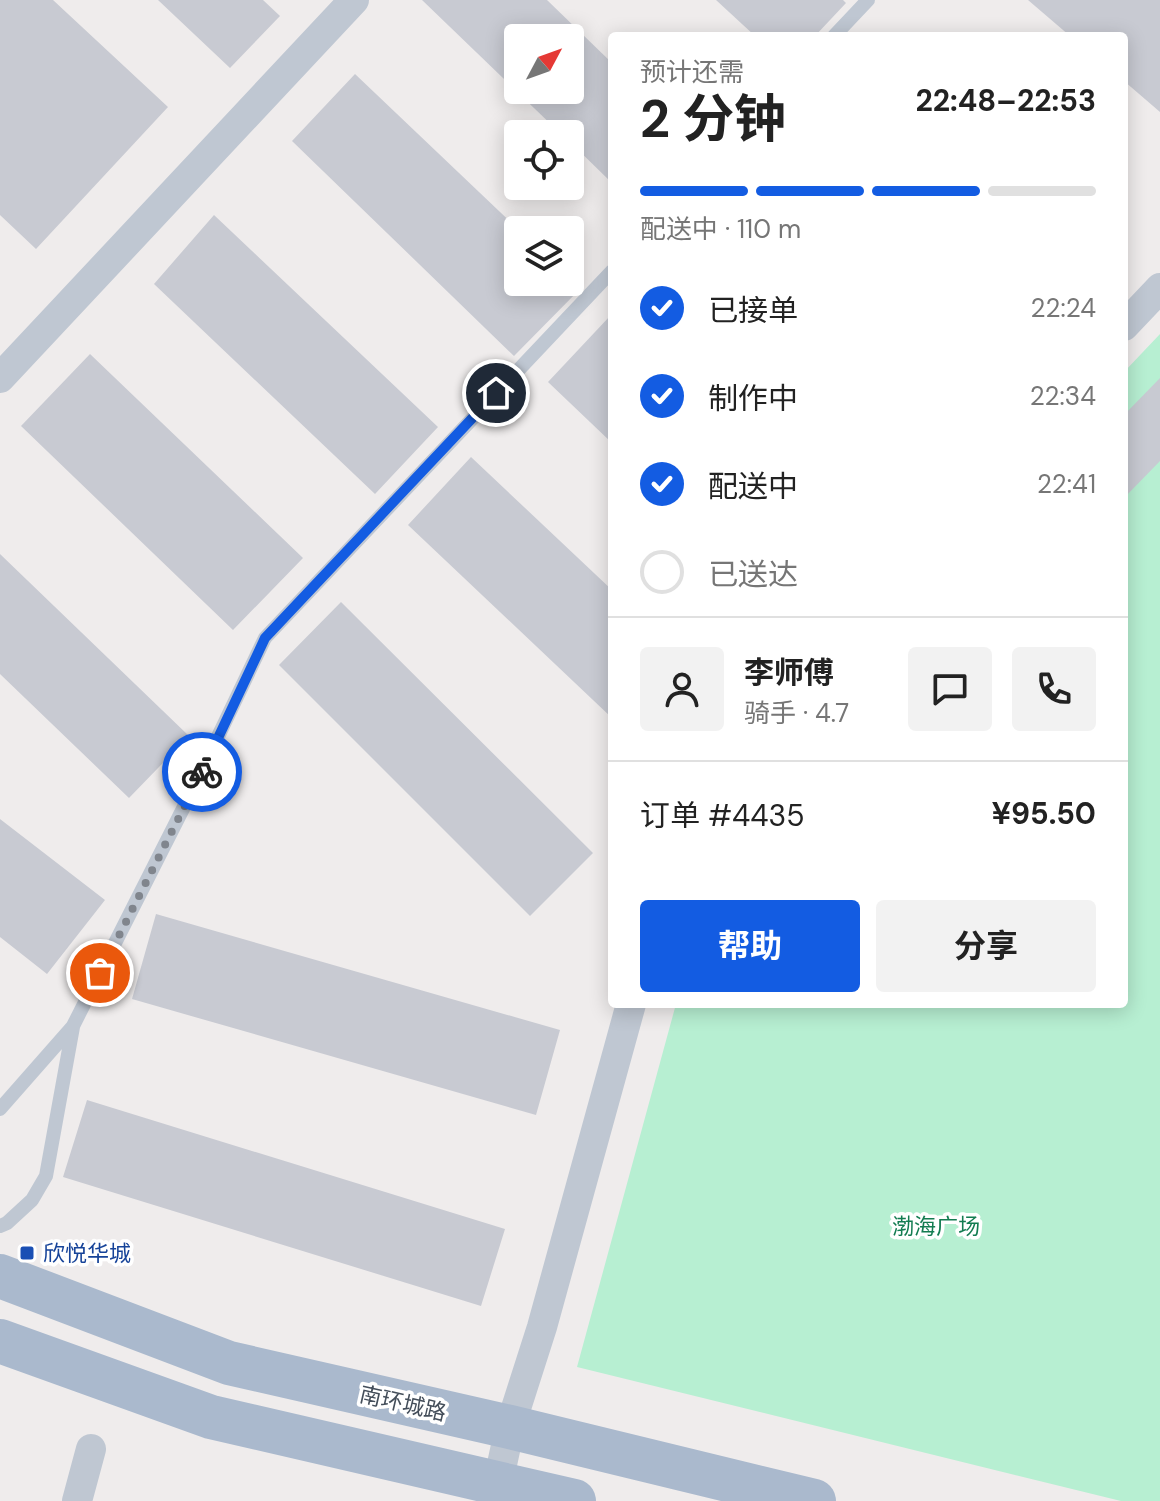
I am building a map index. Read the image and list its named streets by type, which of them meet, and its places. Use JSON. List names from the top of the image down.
{
  "streets": {
    "main road": ["南环城路"]
  },
  "parks": ["渤海广场"],
  "places": {
    "transit": ["欣悦华城"]
  },
  "north": "top right",
  "page": {
    "heading": ["2 分钟", "预计还需", "22:48–22:53"],
    "panel": [
      "李师傅",
      "骑手 · 4.7",
      "订单 #4435",
      "¥95.50"
    ],
    "bar": "配送中 · 110 m",
    "list": [
      ["已接单", "22:24"],
      ["制作中", "22:34"],
      ["配送中", "22:41"],
      "已送达"
    ],
    "buttons": ["帮助", "分享"]
  }
}
